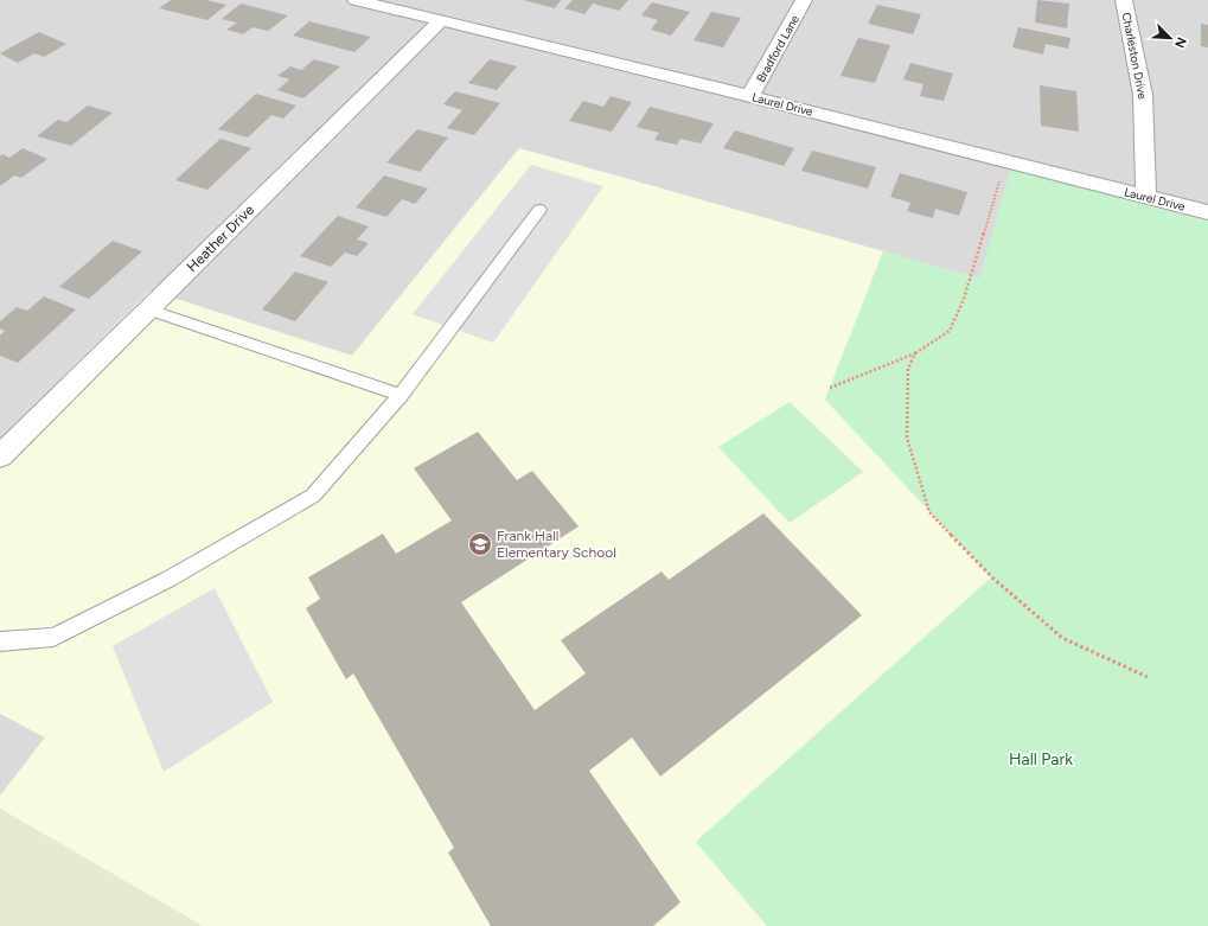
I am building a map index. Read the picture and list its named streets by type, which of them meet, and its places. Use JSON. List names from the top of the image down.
{
  "streets": {
    "street": [
      "Bradford Lane",
      "Charleston Drive",
      "Laurel Drive",
      "Heather Drive"
    ]
  },
  "crossings": [
    ["Bradford Lane", "Laurel Drive"],
    ["Charleston Drive", "Laurel Drive"],
    ["Laurel Drive", "Heather Drive"]
  ],
  "parks": ["Hall Park"],
  "places": {
    "school or university": ["Frank Hall Elementary School"]
  },
  "north": "bottom right"
}
